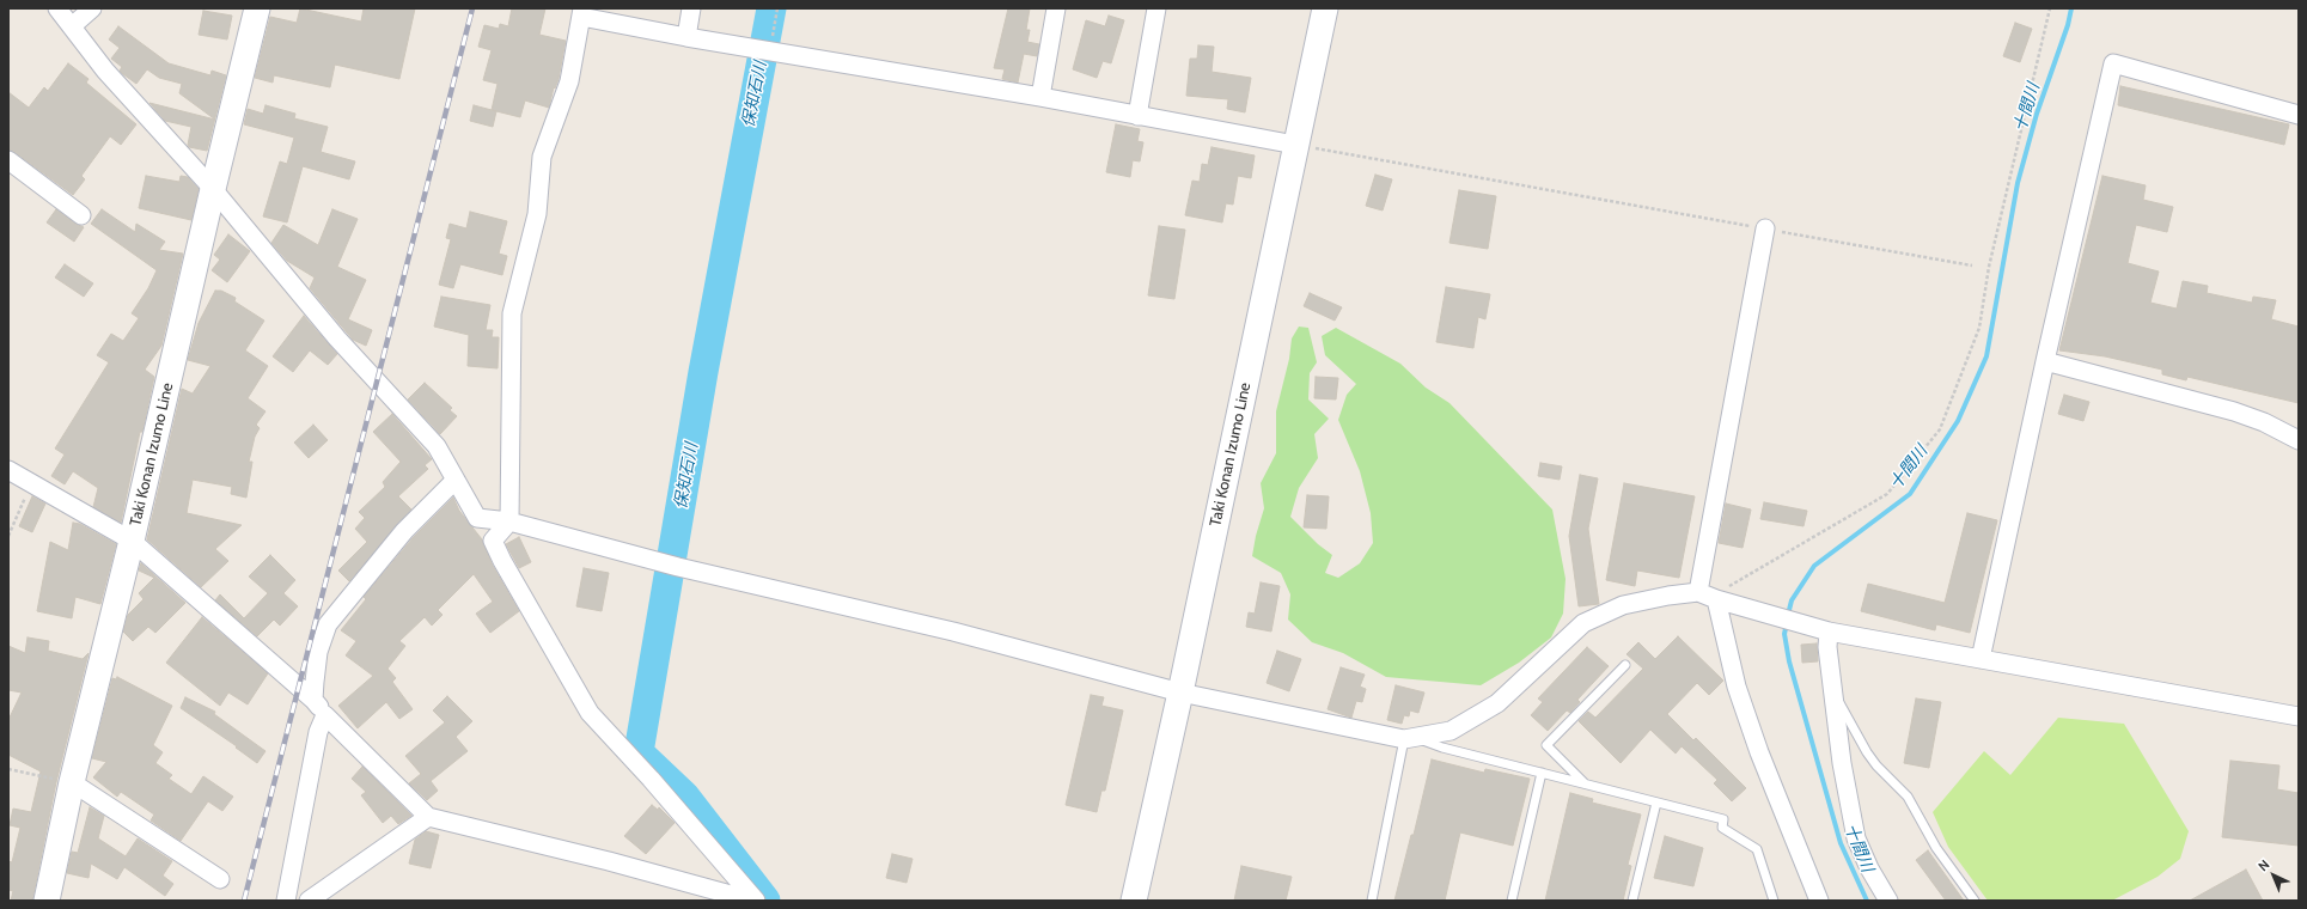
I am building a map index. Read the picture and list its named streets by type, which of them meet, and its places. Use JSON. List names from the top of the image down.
{
  "streets": {
    "main road": ["Taki Konan Izumo Line"]
  },
  "water": ["保知石川", "十間川"],
  "north": "top left"
}
